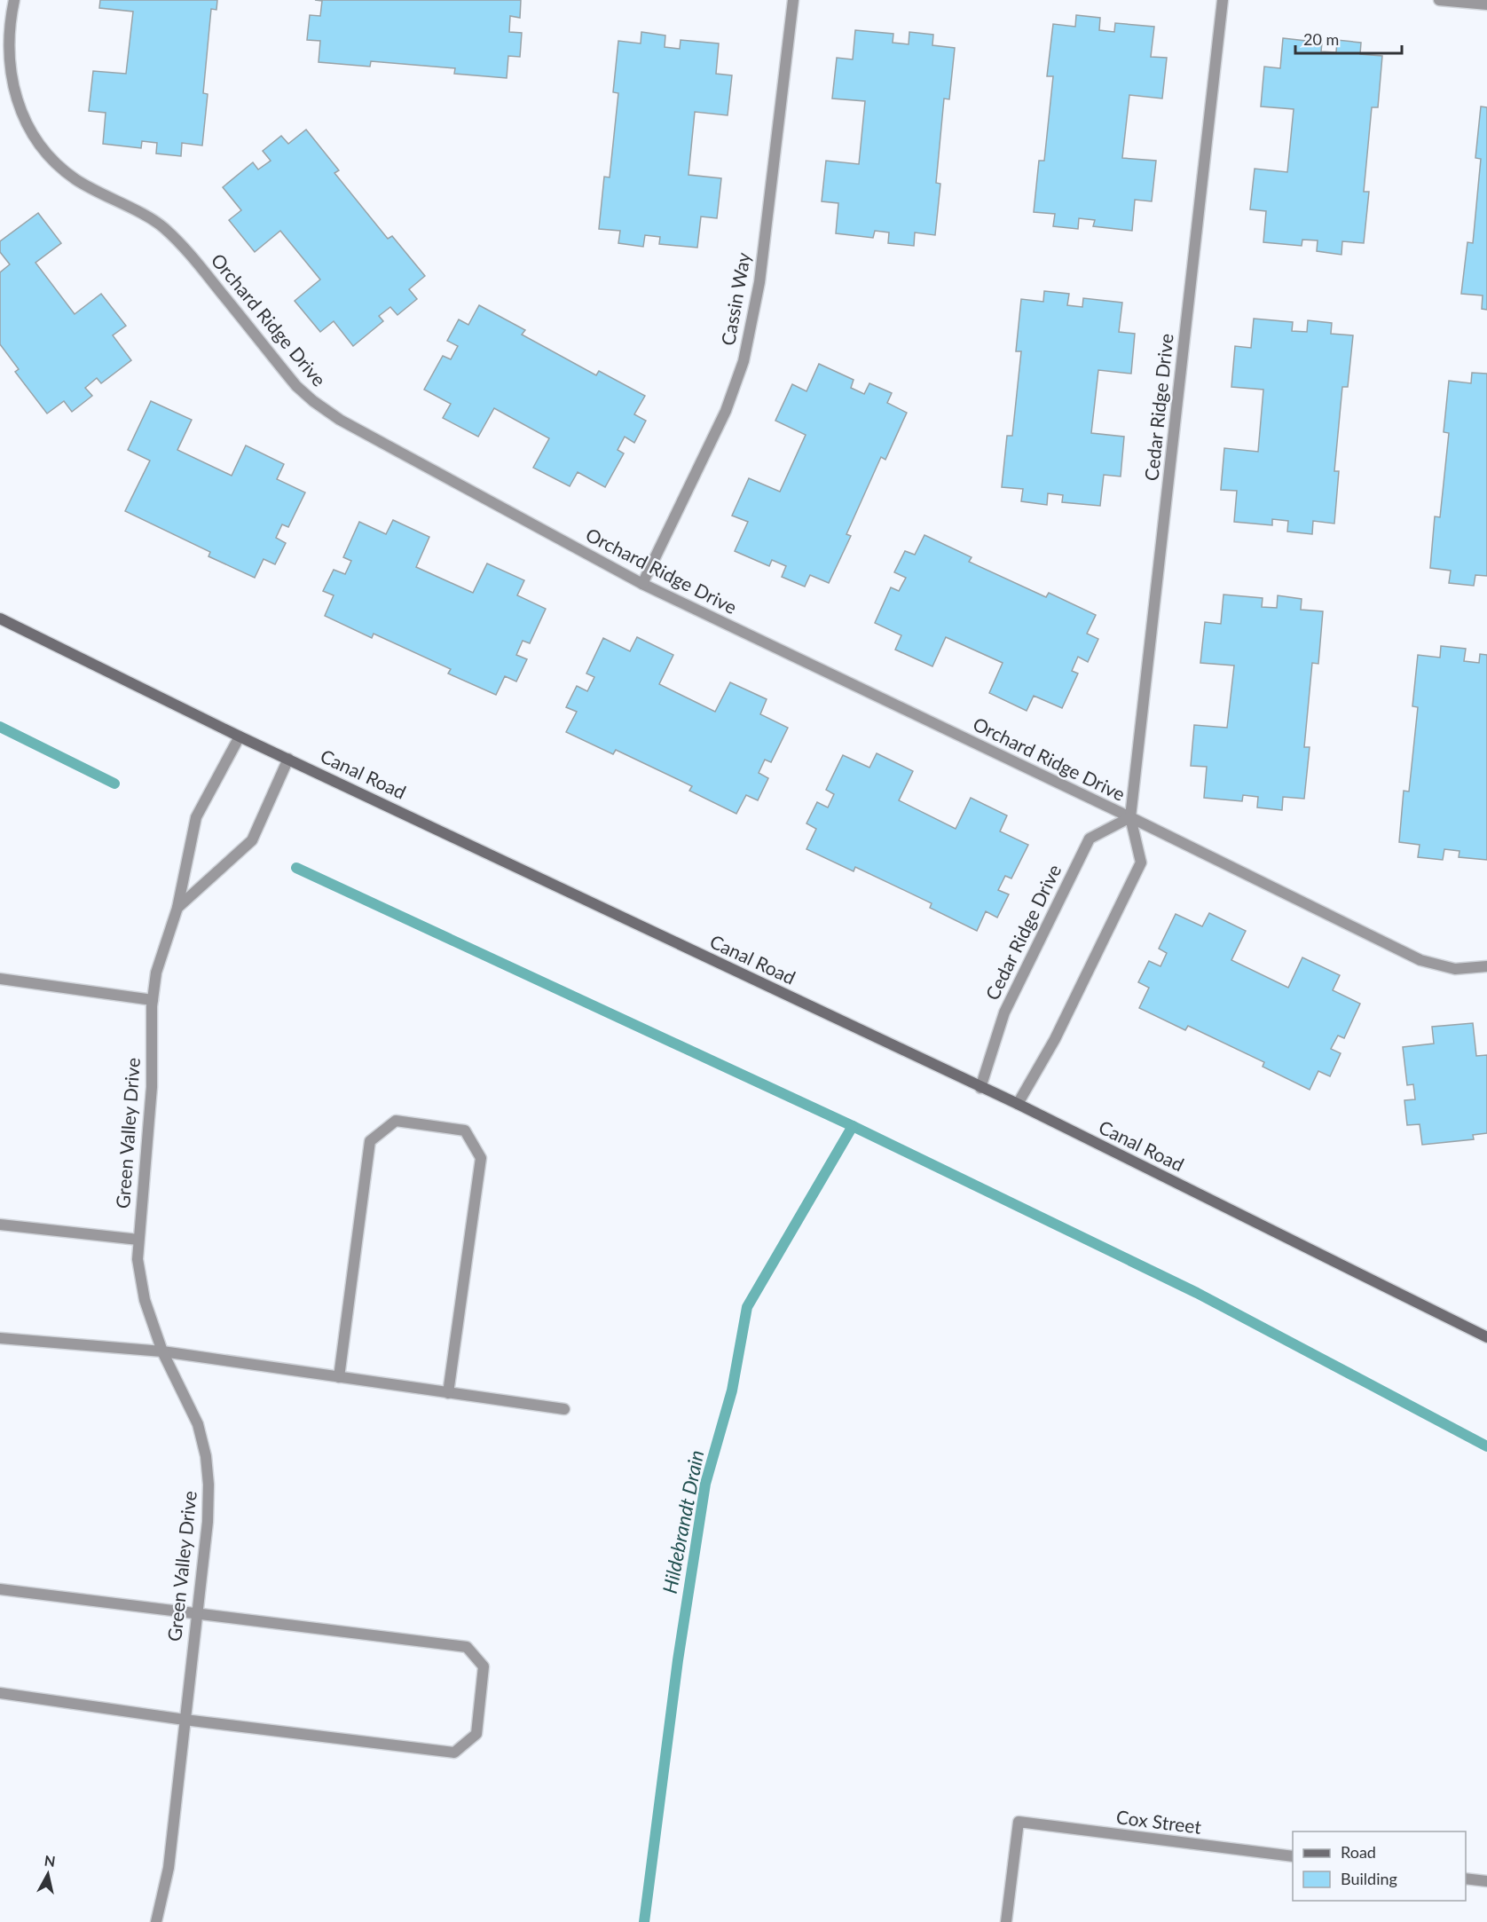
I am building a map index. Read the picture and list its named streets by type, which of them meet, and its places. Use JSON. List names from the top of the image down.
{
  "streets": {
    "street": [
      "Cassin Way",
      "Orchard Ridge Drive",
      "Cedar Ridge Drive",
      "Canal Road",
      "Green Valley Drive",
      "Cox Street"
    ]
  },
  "crossings": [
    ["Cassin Way", "Orchard Ridge Drive"],
    ["Orchard Ridge Drive", "Cedar Ridge Drive"],
    ["Cedar Ridge Drive", "Canal Road"],
    ["Canal Road", "Green Valley Drive"]
  ],
  "water": ["Hildebrandt Drain"],
  "legend": ["Road", "Building"],
  "scale_bar": "20 m",
  "north": "top"
}
